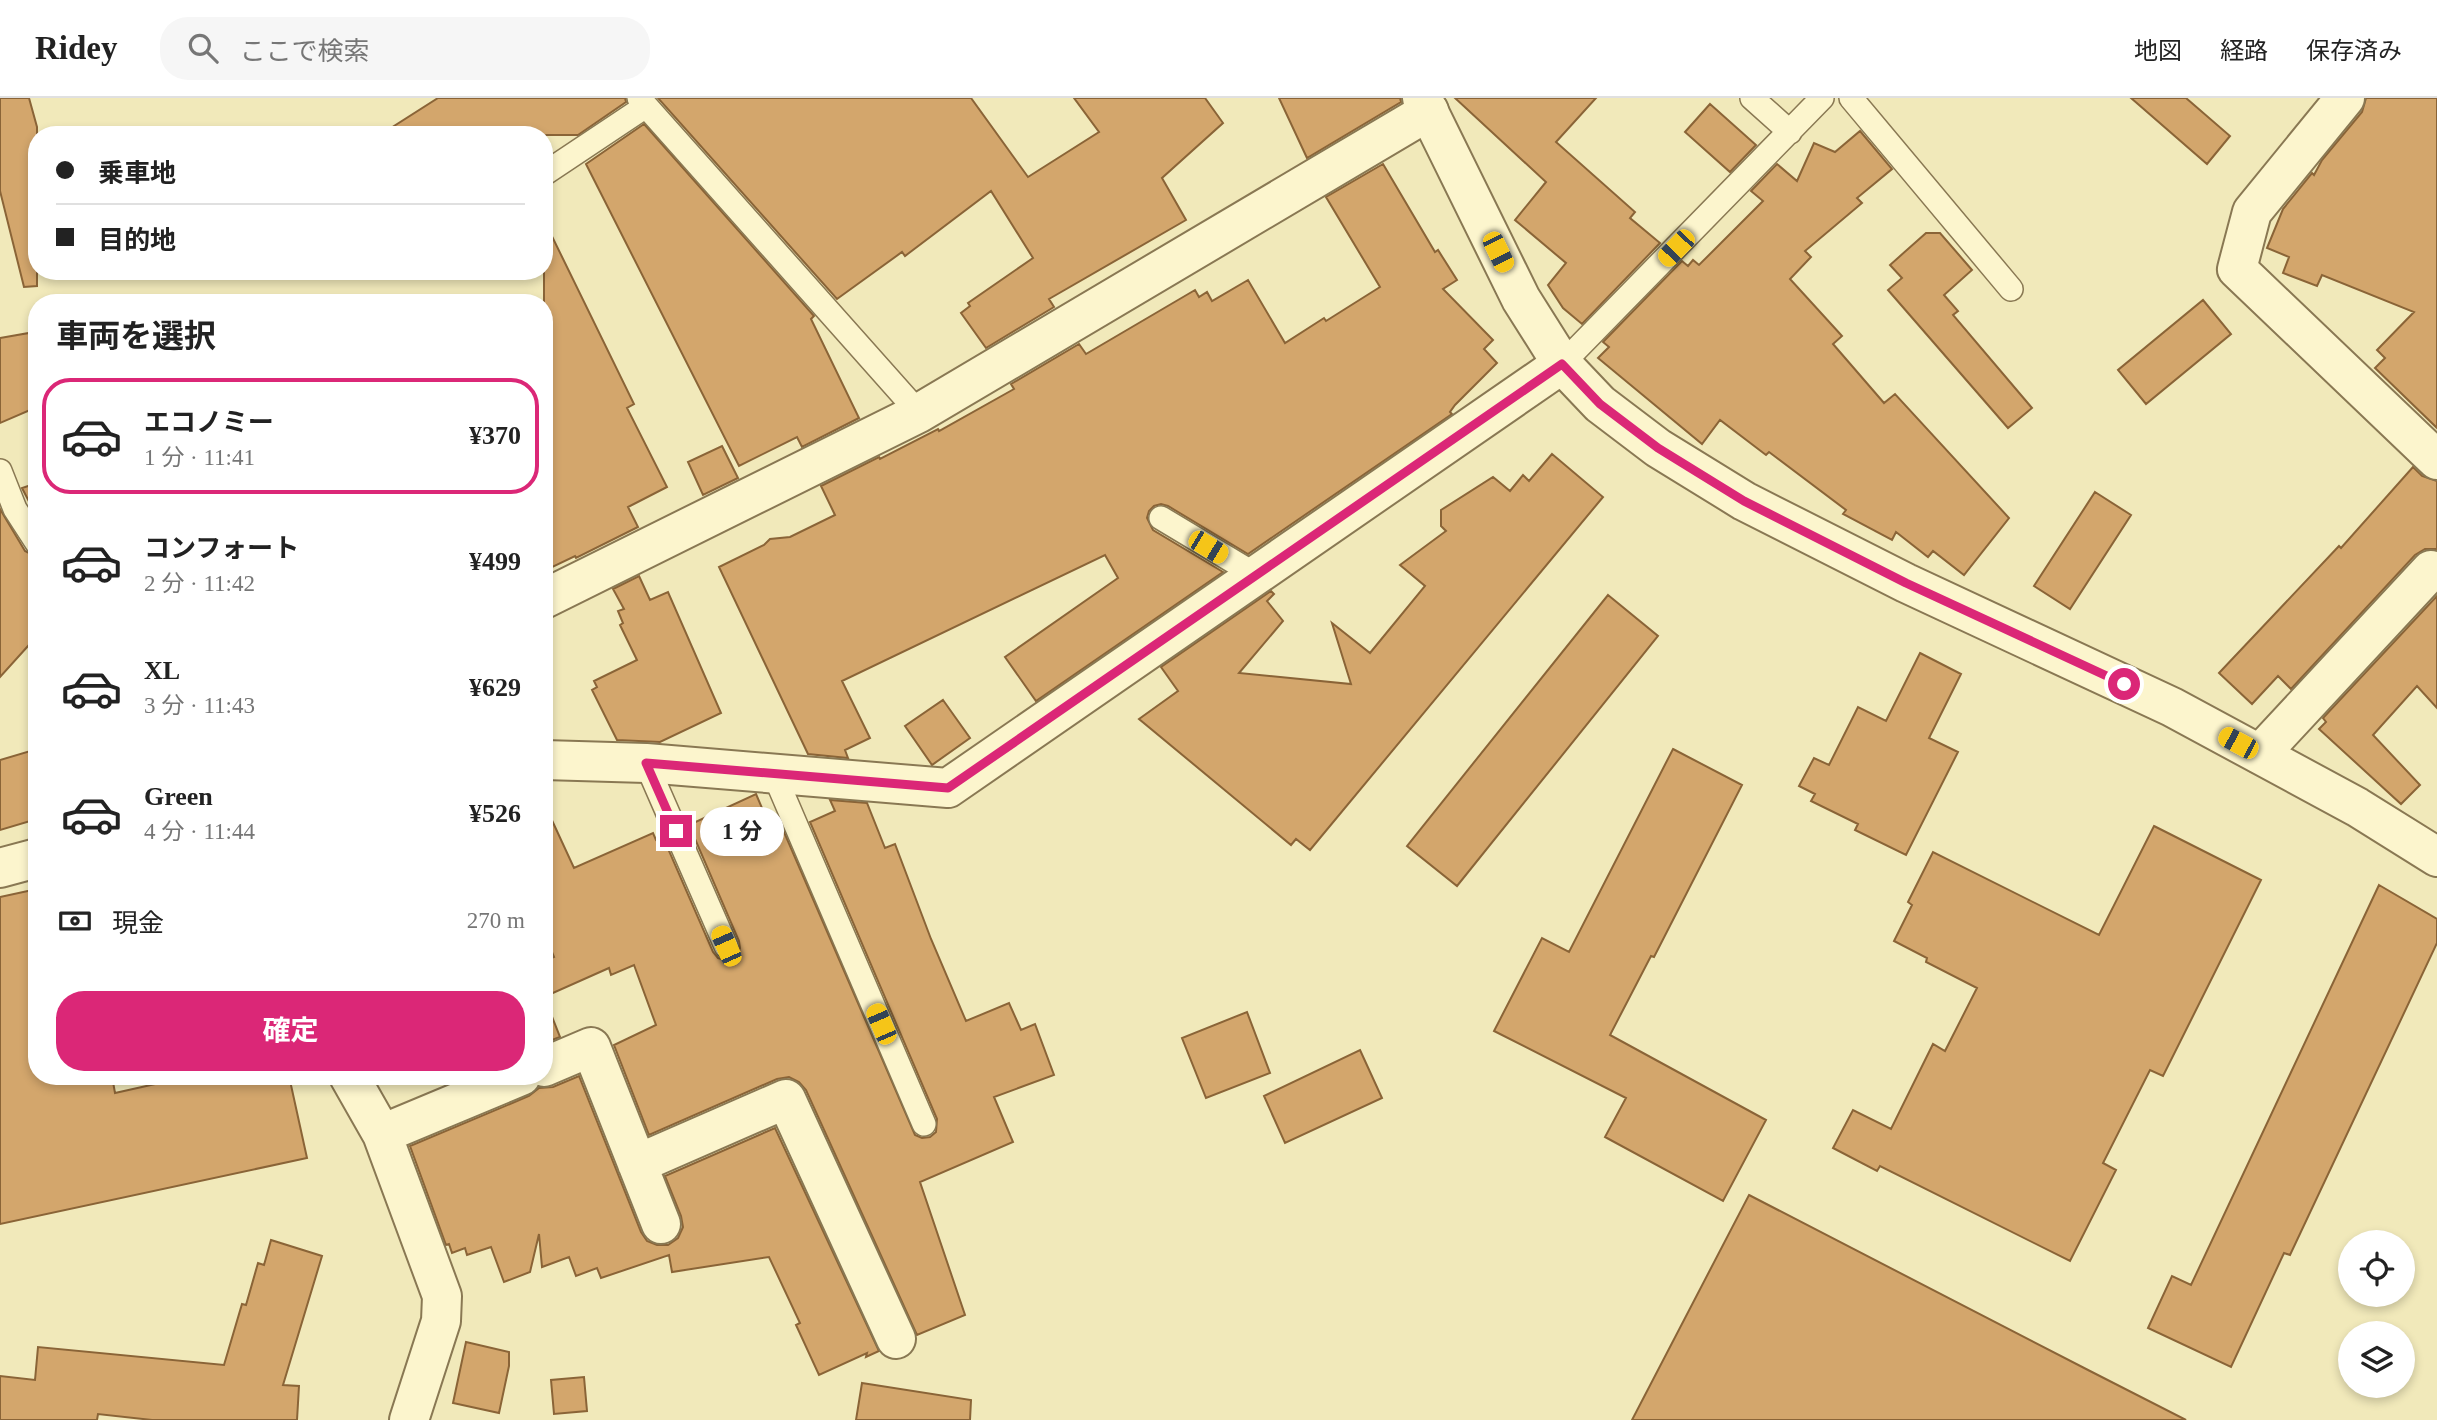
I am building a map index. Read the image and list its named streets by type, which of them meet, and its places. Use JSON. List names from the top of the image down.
{
  "page": {
    "header": "Ridey",
    "search": "ここで検索",
    "nav": ["地図", "経路", "保存済み"],
    "banner": ["乗車地", "目的地"],
    "heading": "車両を選択",
    "list": [
      {
        "name": "エコノミー",
        "note": "1 分 · 11:41",
        "value": "¥370"
      },
      {
        "name": "コンフォート",
        "note": "2 分 · 11:42",
        "value": "¥499"
      },
      {
        "name": "XL",
        "note": "3 分 · 11:43",
        "value": "¥629"
      },
      {
        "name": "Green",
        "note": "4 分 · 11:44",
        "value": "¥526"
      }
    ],
    "bubble": "1 分",
    "pay": ["現金", "270 m"],
    "buttons": "確定"
  }
}
